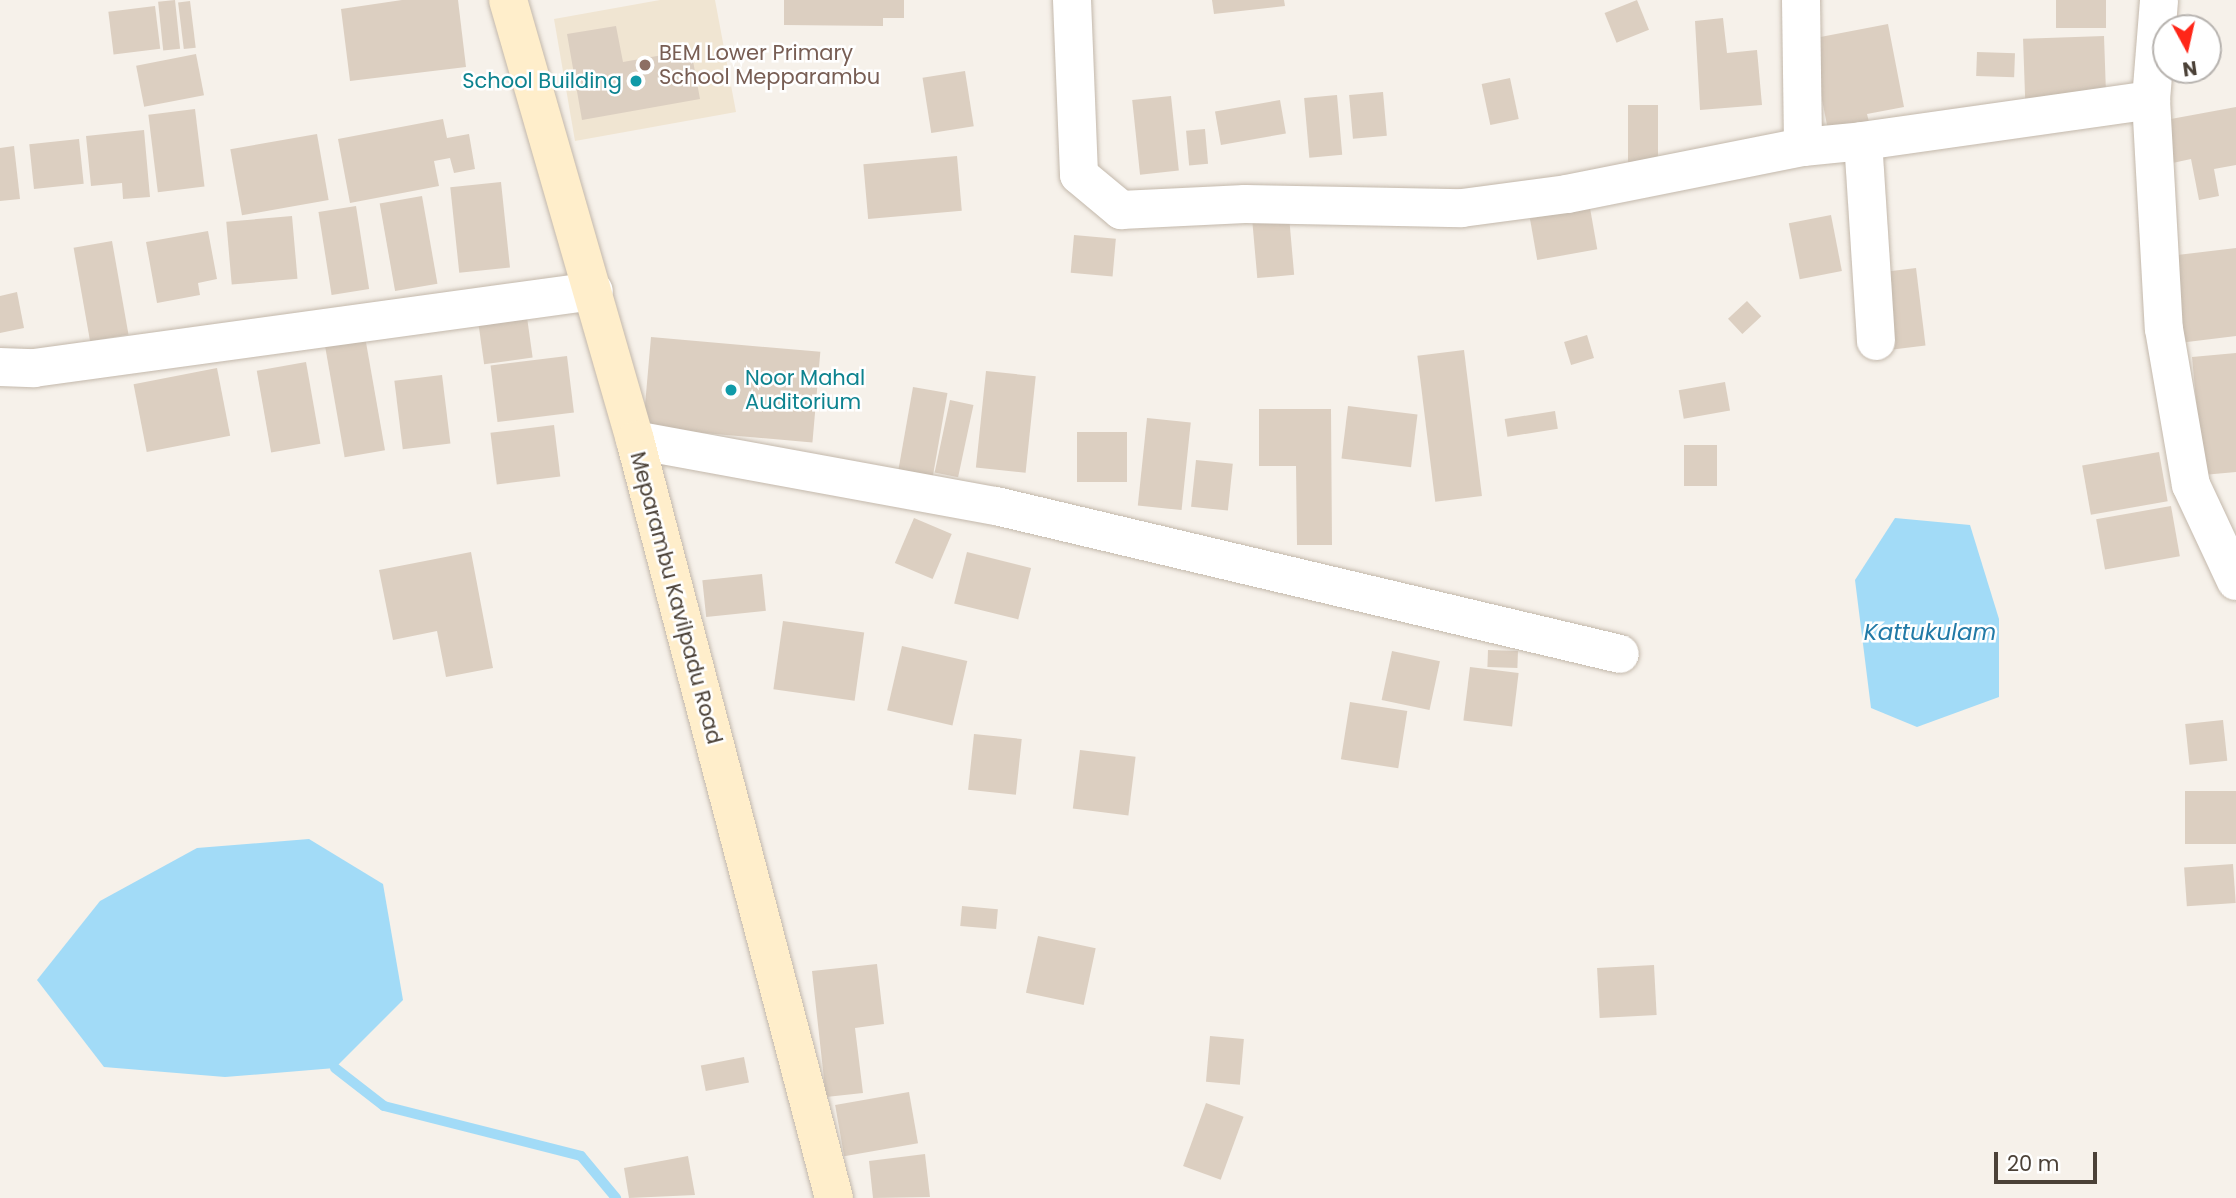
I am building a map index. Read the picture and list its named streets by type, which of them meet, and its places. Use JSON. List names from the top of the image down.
{
  "streets": {
    "main road": ["Meparambu Kavilpadu Road"]
  },
  "water": ["Kattukulam"],
  "places": ["BEM Lower Primary School Mepparambu", "School Building", "Noor Mahal Auditorium"],
  "scale_bar": "20 m",
  "north": "bottom"
}
